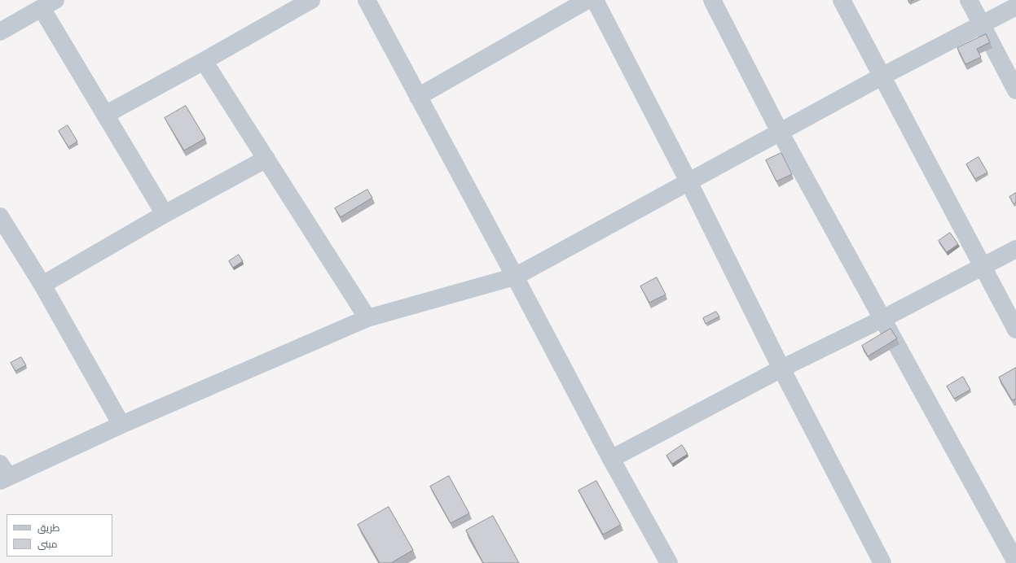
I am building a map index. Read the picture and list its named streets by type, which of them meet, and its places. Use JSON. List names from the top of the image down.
{
  "legend": ["طريق", "مبنى"]
}
